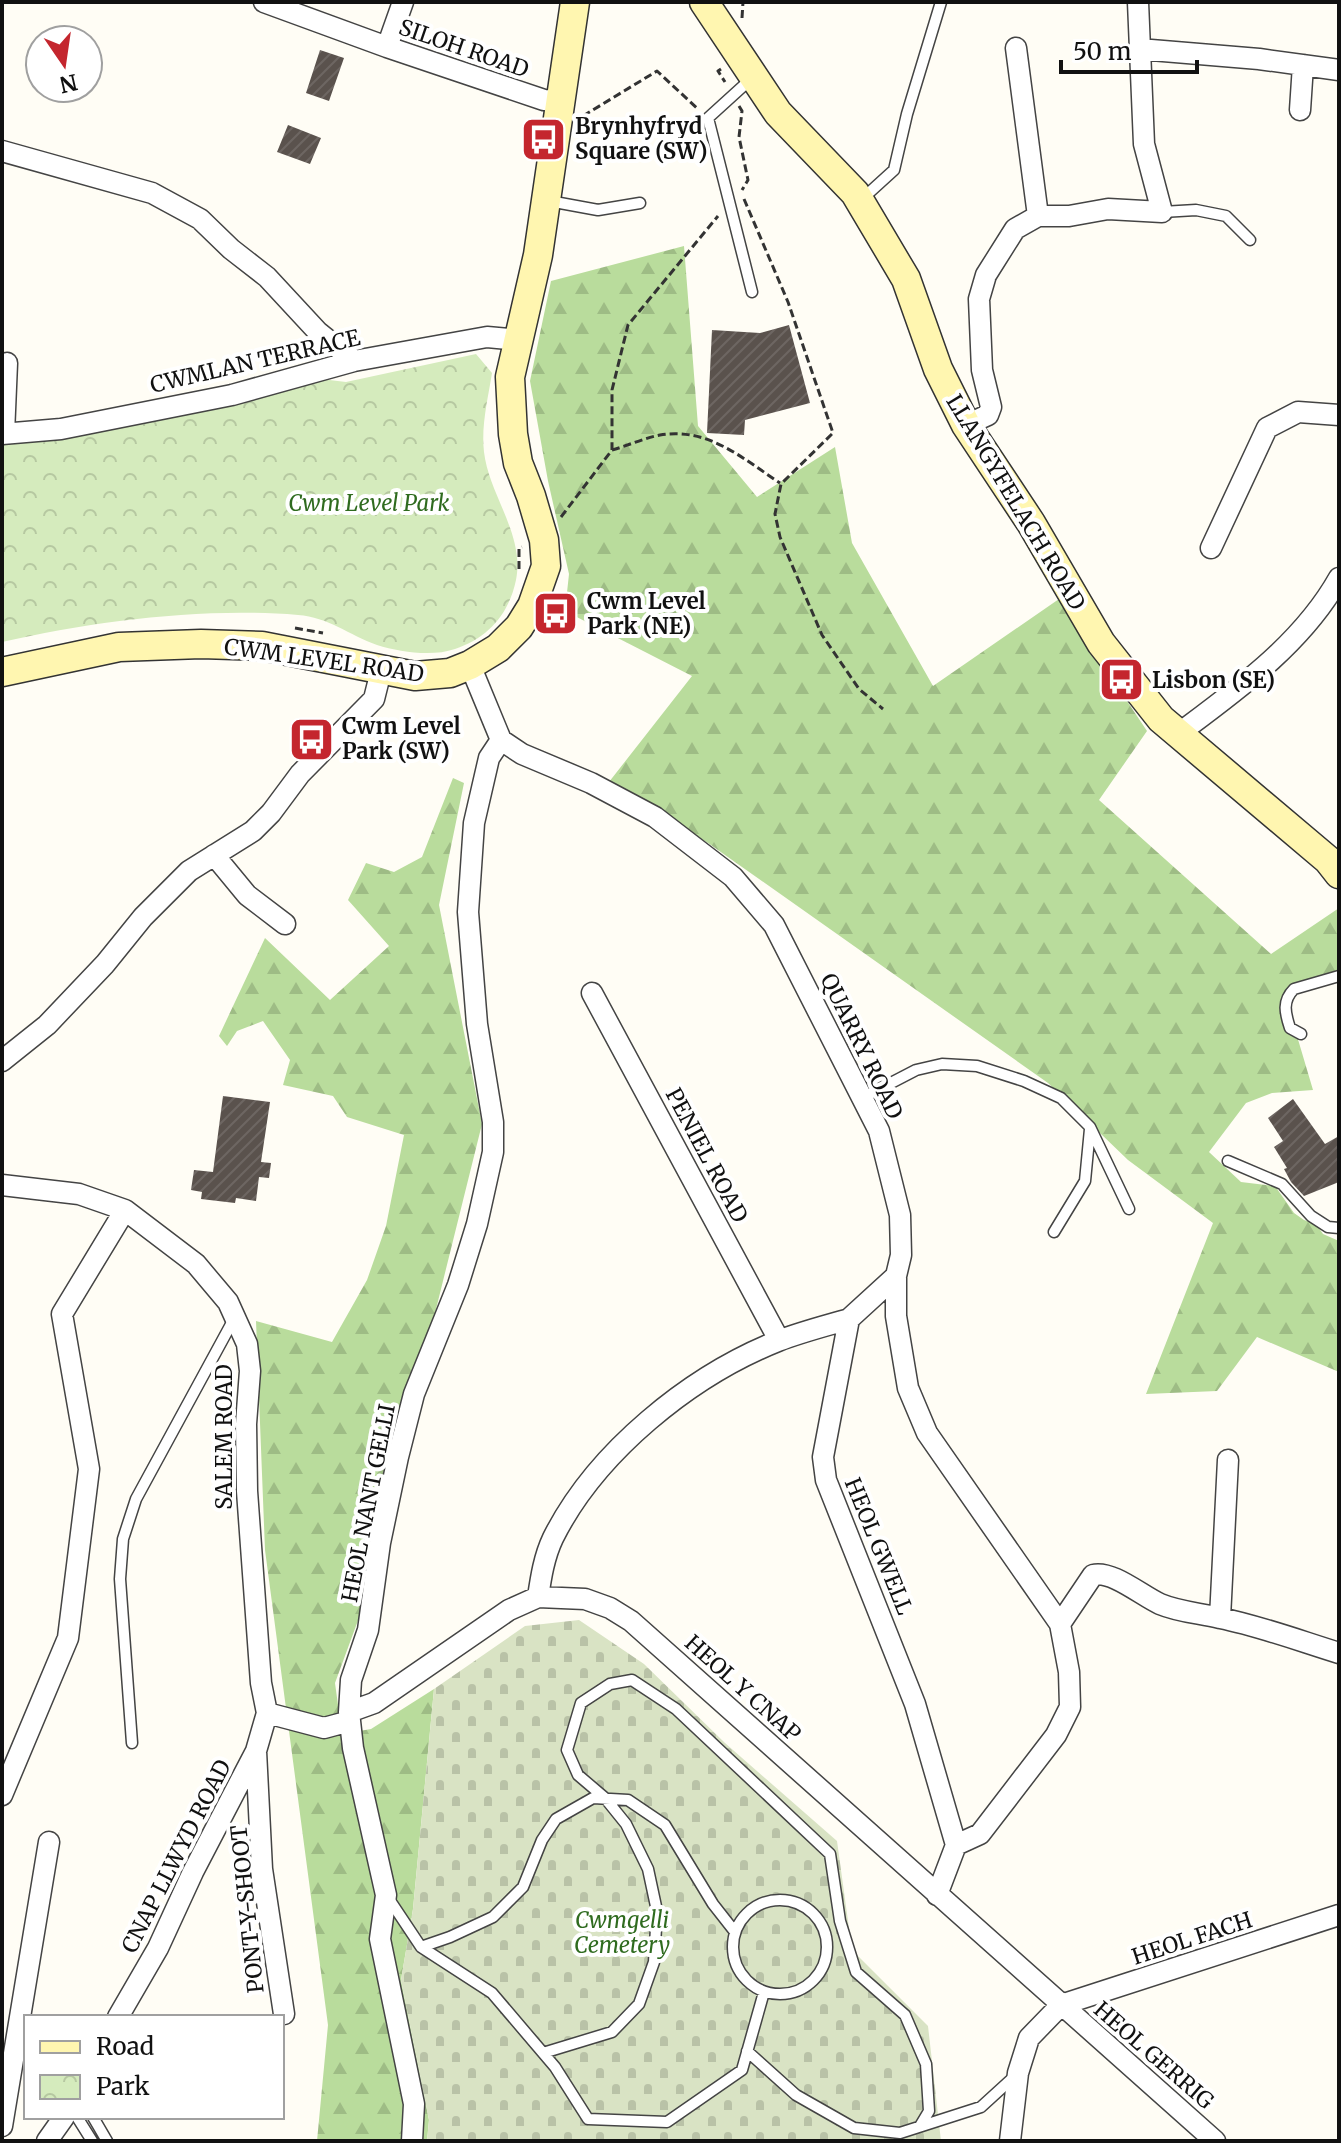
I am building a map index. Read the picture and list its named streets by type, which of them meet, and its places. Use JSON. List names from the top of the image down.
{
  "streets": {
    "street": [
      "SILOH ROAD",
      "CWMLAN TERRACE",
      "LLANGYFELACH ROAD",
      "CWM LEVEL ROAD",
      "QUARRY ROAD",
      "PENIEL ROAD",
      "SALEM ROAD",
      "HEOL NANT GELLI",
      "HEOL GWELL",
      "HEOL Y CNAP",
      "CNAP LLWYD ROAD",
      "PONT-Y-SHOOT",
      "HEOL FACH",
      "HEOL GERRIG"
    ]
  },
  "crossings": [
    ["SILOH ROAD", "CWM LEVEL ROAD"],
    ["CWMLAN TERRACE", "CWM LEVEL ROAD"],
    ["QUARRY ROAD", "HEOL NANT GELLI"],
    ["QUARRY ROAD", "HEOL GWELL"],
    ["SALEM ROAD", "HEOL Y CNAP"],
    ["SALEM ROAD", "CNAP LLWYD ROAD"],
    ["HEOL NANT GELLI", "HEOL Y CNAP"],
    ["HEOL Y CNAP", "CNAP LLWYD ROAD"],
    ["HEOL Y CNAP", "HEOL FACH"],
    ["HEOL Y CNAP", "HEOL GERRIG"],
    ["CNAP LLWYD ROAD", "PONT-Y-SHOOT"],
    ["HEOL FACH", "HEOL GERRIG"]
  ],
  "parks": ["Cwm Level Park", "Cwmgelli Cemetery"],
  "places": {
    "bus stop": [
      "Brynhyfryd Square (SW)",
      "Cwm Level Park (NE)",
      "Lisbon (SE)",
      "Cwm Level Park (SW)"
    ]
  },
  "legend": ["Road", "Park"],
  "scale_bar": "50 m",
  "north": "bottom"
}
